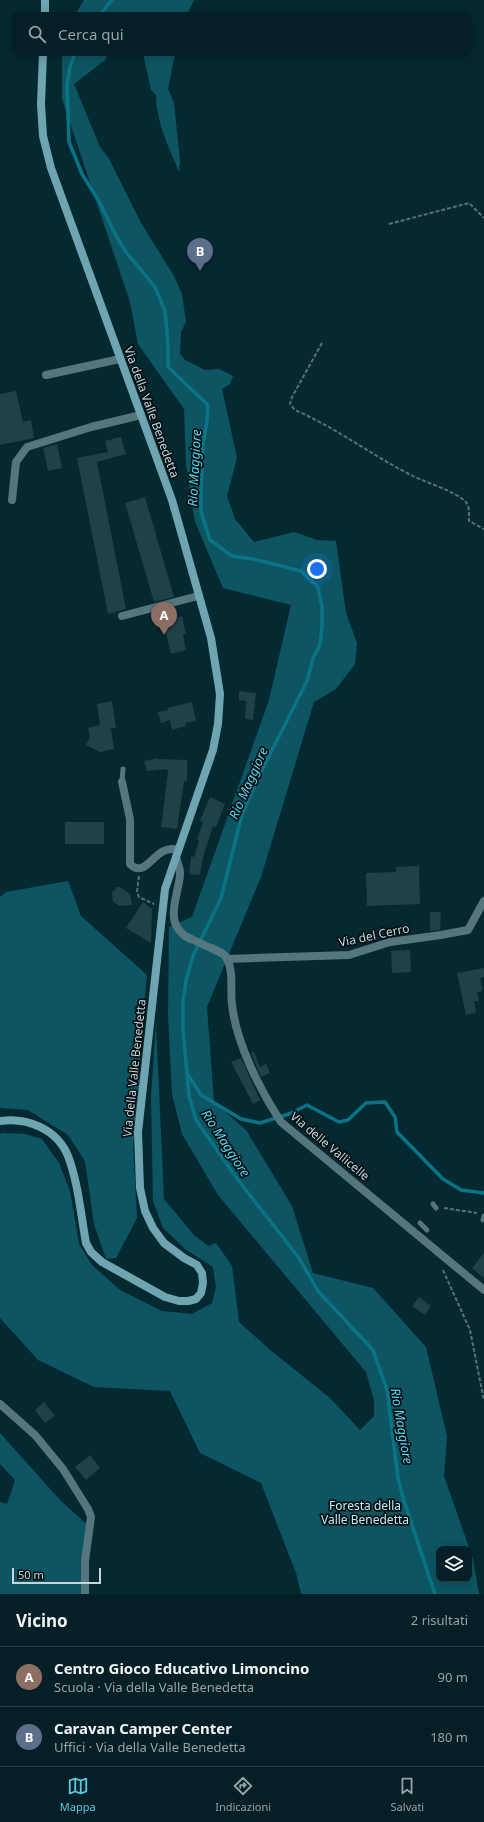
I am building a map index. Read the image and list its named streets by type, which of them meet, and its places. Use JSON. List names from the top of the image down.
{
  "streets": {
    "main road": ["Via della Valle Benedetta"],
    "street": ["Via del Cerro", "Via delle Vallicelle"]
  },
  "crossings": [
    ["Via del Cerro", "Via delle Vallicelle"]
  ],
  "water": ["Rio Maggiore"],
  "parks": ["Foresta della Valle Benedetta"],
  "scale_bar": "50 m",
  "page": {
    "search": "Cerca qui",
    "pins": ["B", "A"],
    "scale": "50 m",
    "heading": ["Vicino", "2 risultati"],
    "list": [
      {
        "mark": "A",
        "name": "Centro Gioco Educativo Limoncino",
        "note": "Scuola · Via della Valle Benedetta",
        "value": "90 m"
      },
      {
        "mark": "B",
        "name": "Caravan Camper Center",
        "note": "Uffici · Via della Valle Benedetta",
        "value": "180 m"
      }
    ],
    "nav": ["Mappa", "Indicazioni", "Salvati"]
  }
}
